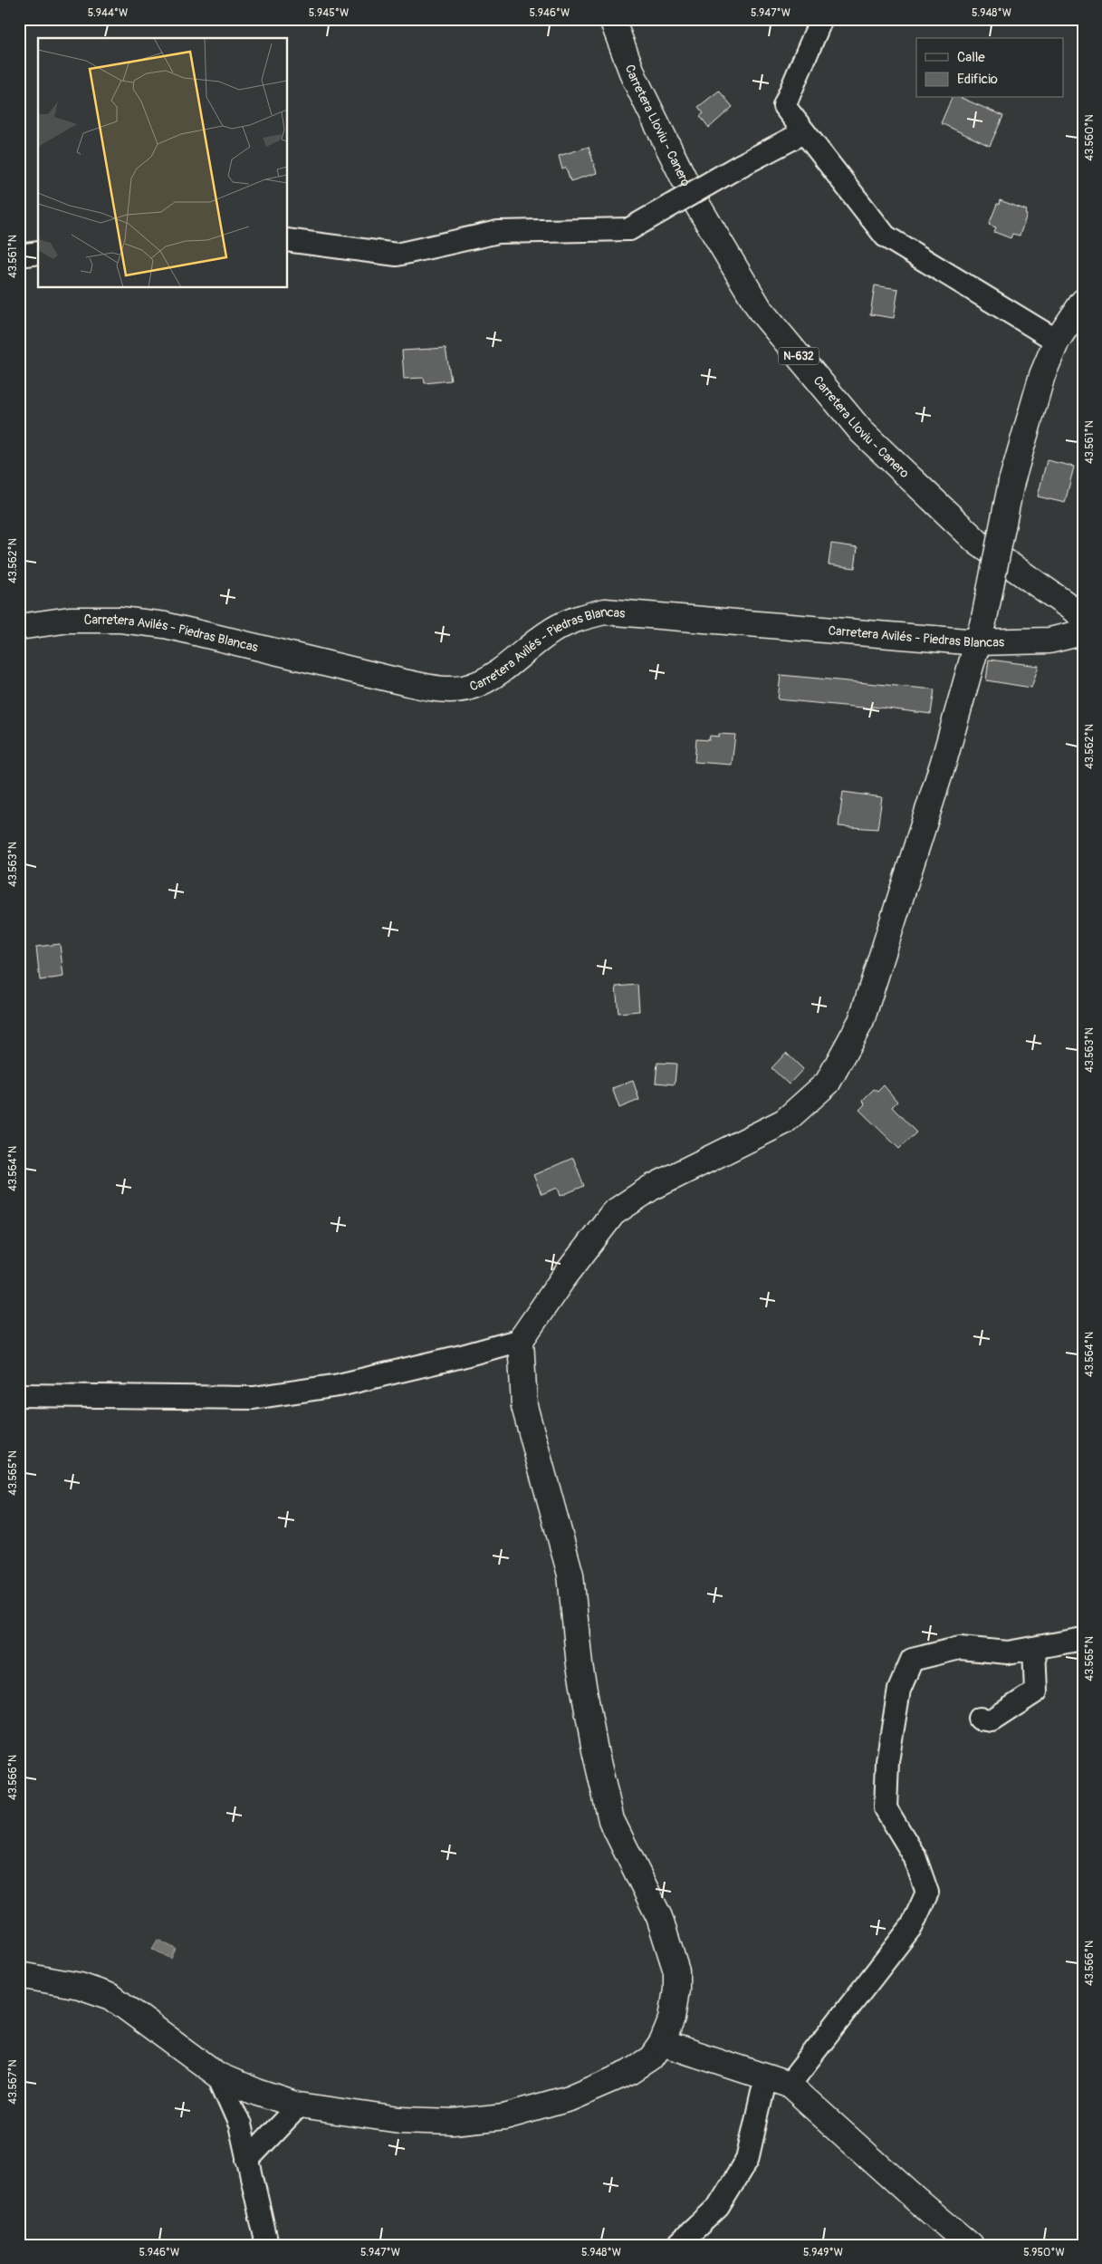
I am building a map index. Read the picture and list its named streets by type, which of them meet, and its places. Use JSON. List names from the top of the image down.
{
  "streets": {
    "main road": ["Carretera Lloviu - Canero", "N-632", "Carretera Avilés - Piedras Blancas"]
  },
  "legend": ["Calle", "Edificio"],
  "coordinates": [
    "5.944°W",
    "5.945°W",
    "5.946°W",
    "5.947°W",
    "5.948°W",
    "43.560°N",
    "43.561°N",
    "43.562°N",
    "43.563°N",
    "43.564°N",
    "43.565°N",
    "43.566°N",
    "43.567°N",
    "5.949°W",
    "5.950°W"
  ]
}
